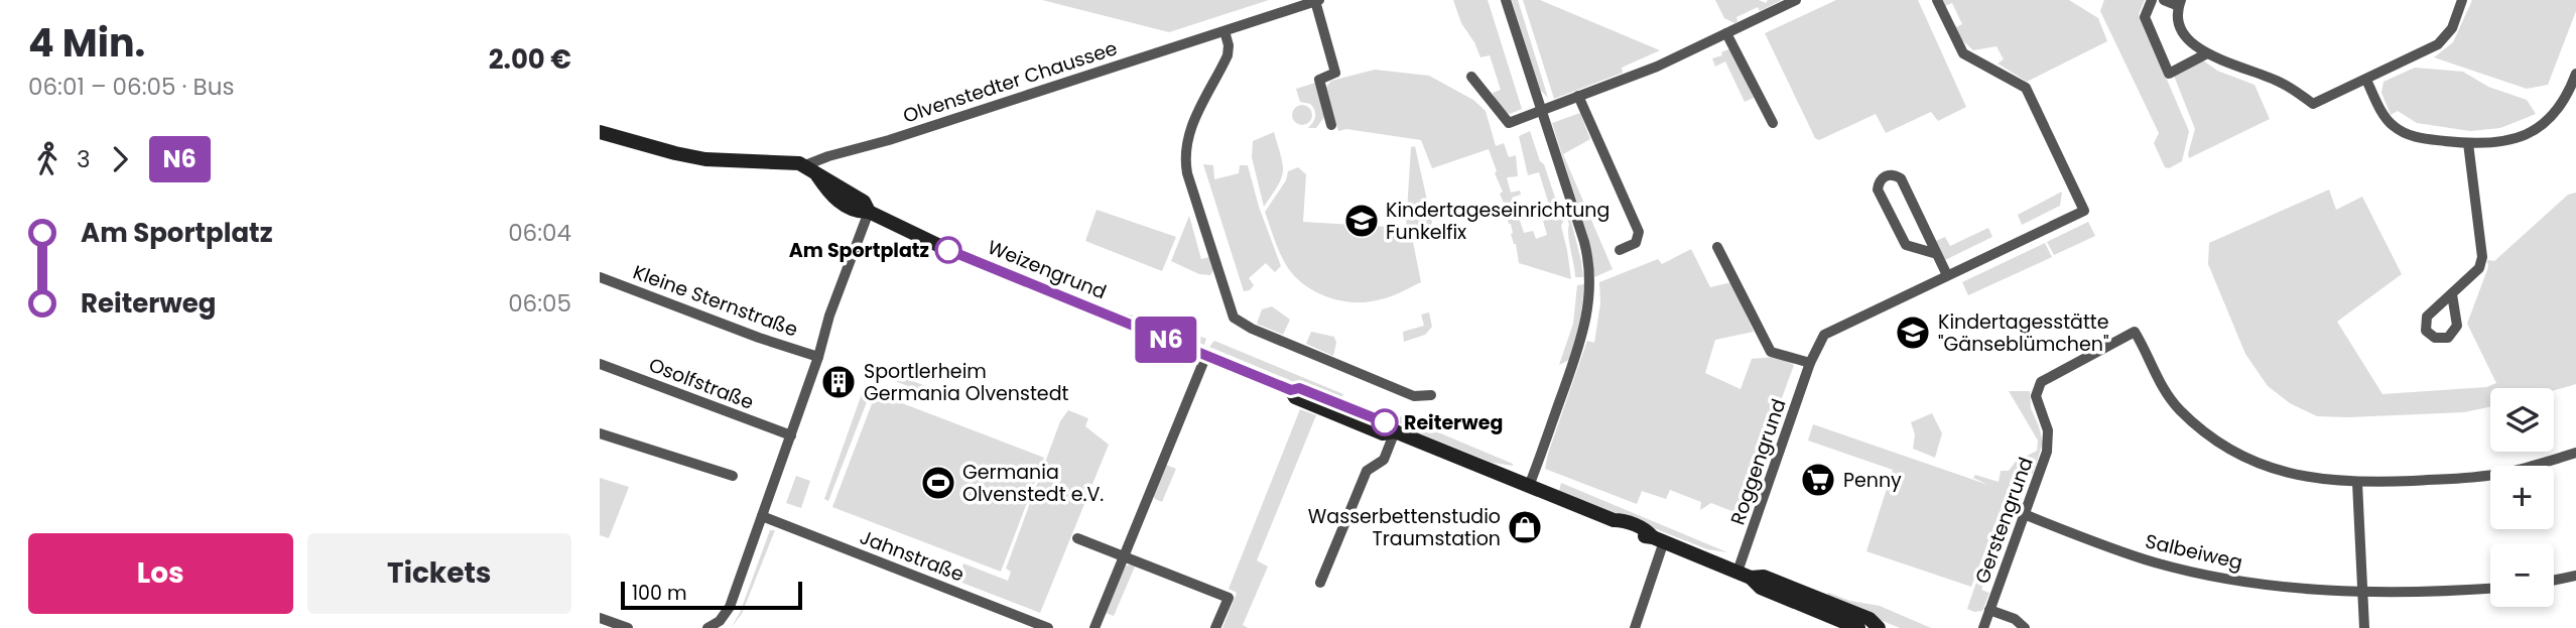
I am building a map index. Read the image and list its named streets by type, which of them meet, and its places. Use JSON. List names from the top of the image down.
{
  "streets": {
    "main road": ["Weizengrund"],
    "street": [
      "Olvenstedter Chaussee",
      "Kleine Sternstraße",
      "Osolfstraße",
      "Roggengrund",
      "Gerstengrund",
      "Salbeiweg",
      "Jahnstraße"
    ]
  },
  "crossings": [
    ["Olvenstedter Chaussee", "Weizengrund"],
    ["Weizengrund", "Roggengrund"],
    ["Gerstengrund", "Salbeiweg"]
  ],
  "places": {
    "school or university": ["Kindertageseinrichtung Funkelfix", "Kindertagesstätte \"Gänseblümchen\""],
    "other": ["Am Sportplatz", "Reiterweg"],
    "building": ["Sportlerheim Germania Olvenstedt"],
    "supermarket": ["Penny"],
    "sports": ["Germania Olvenstedt e.V."],
    "shop": ["Wasserbettenstudio Traumstation"]
  },
  "lines": ["bus line N6"],
  "scale_bar": "100 m",
  "page": {
    "heading": ["4 Min.", "06:01 – 06:05 · Bus", "2.00 €"],
    "on_map": "N6",
    "legs": ["3", "N6"],
    "list": [
      {
        "name": "Am Sportplatz",
        "value": "06:04"
      },
      {
        "name": "Reiterweg",
        "value": "06:05"
      }
    ],
    "map_buttons": ["+", "−"],
    "buttons": ["Los", "Tickets"],
    "scale": "100 m"
  }
}
